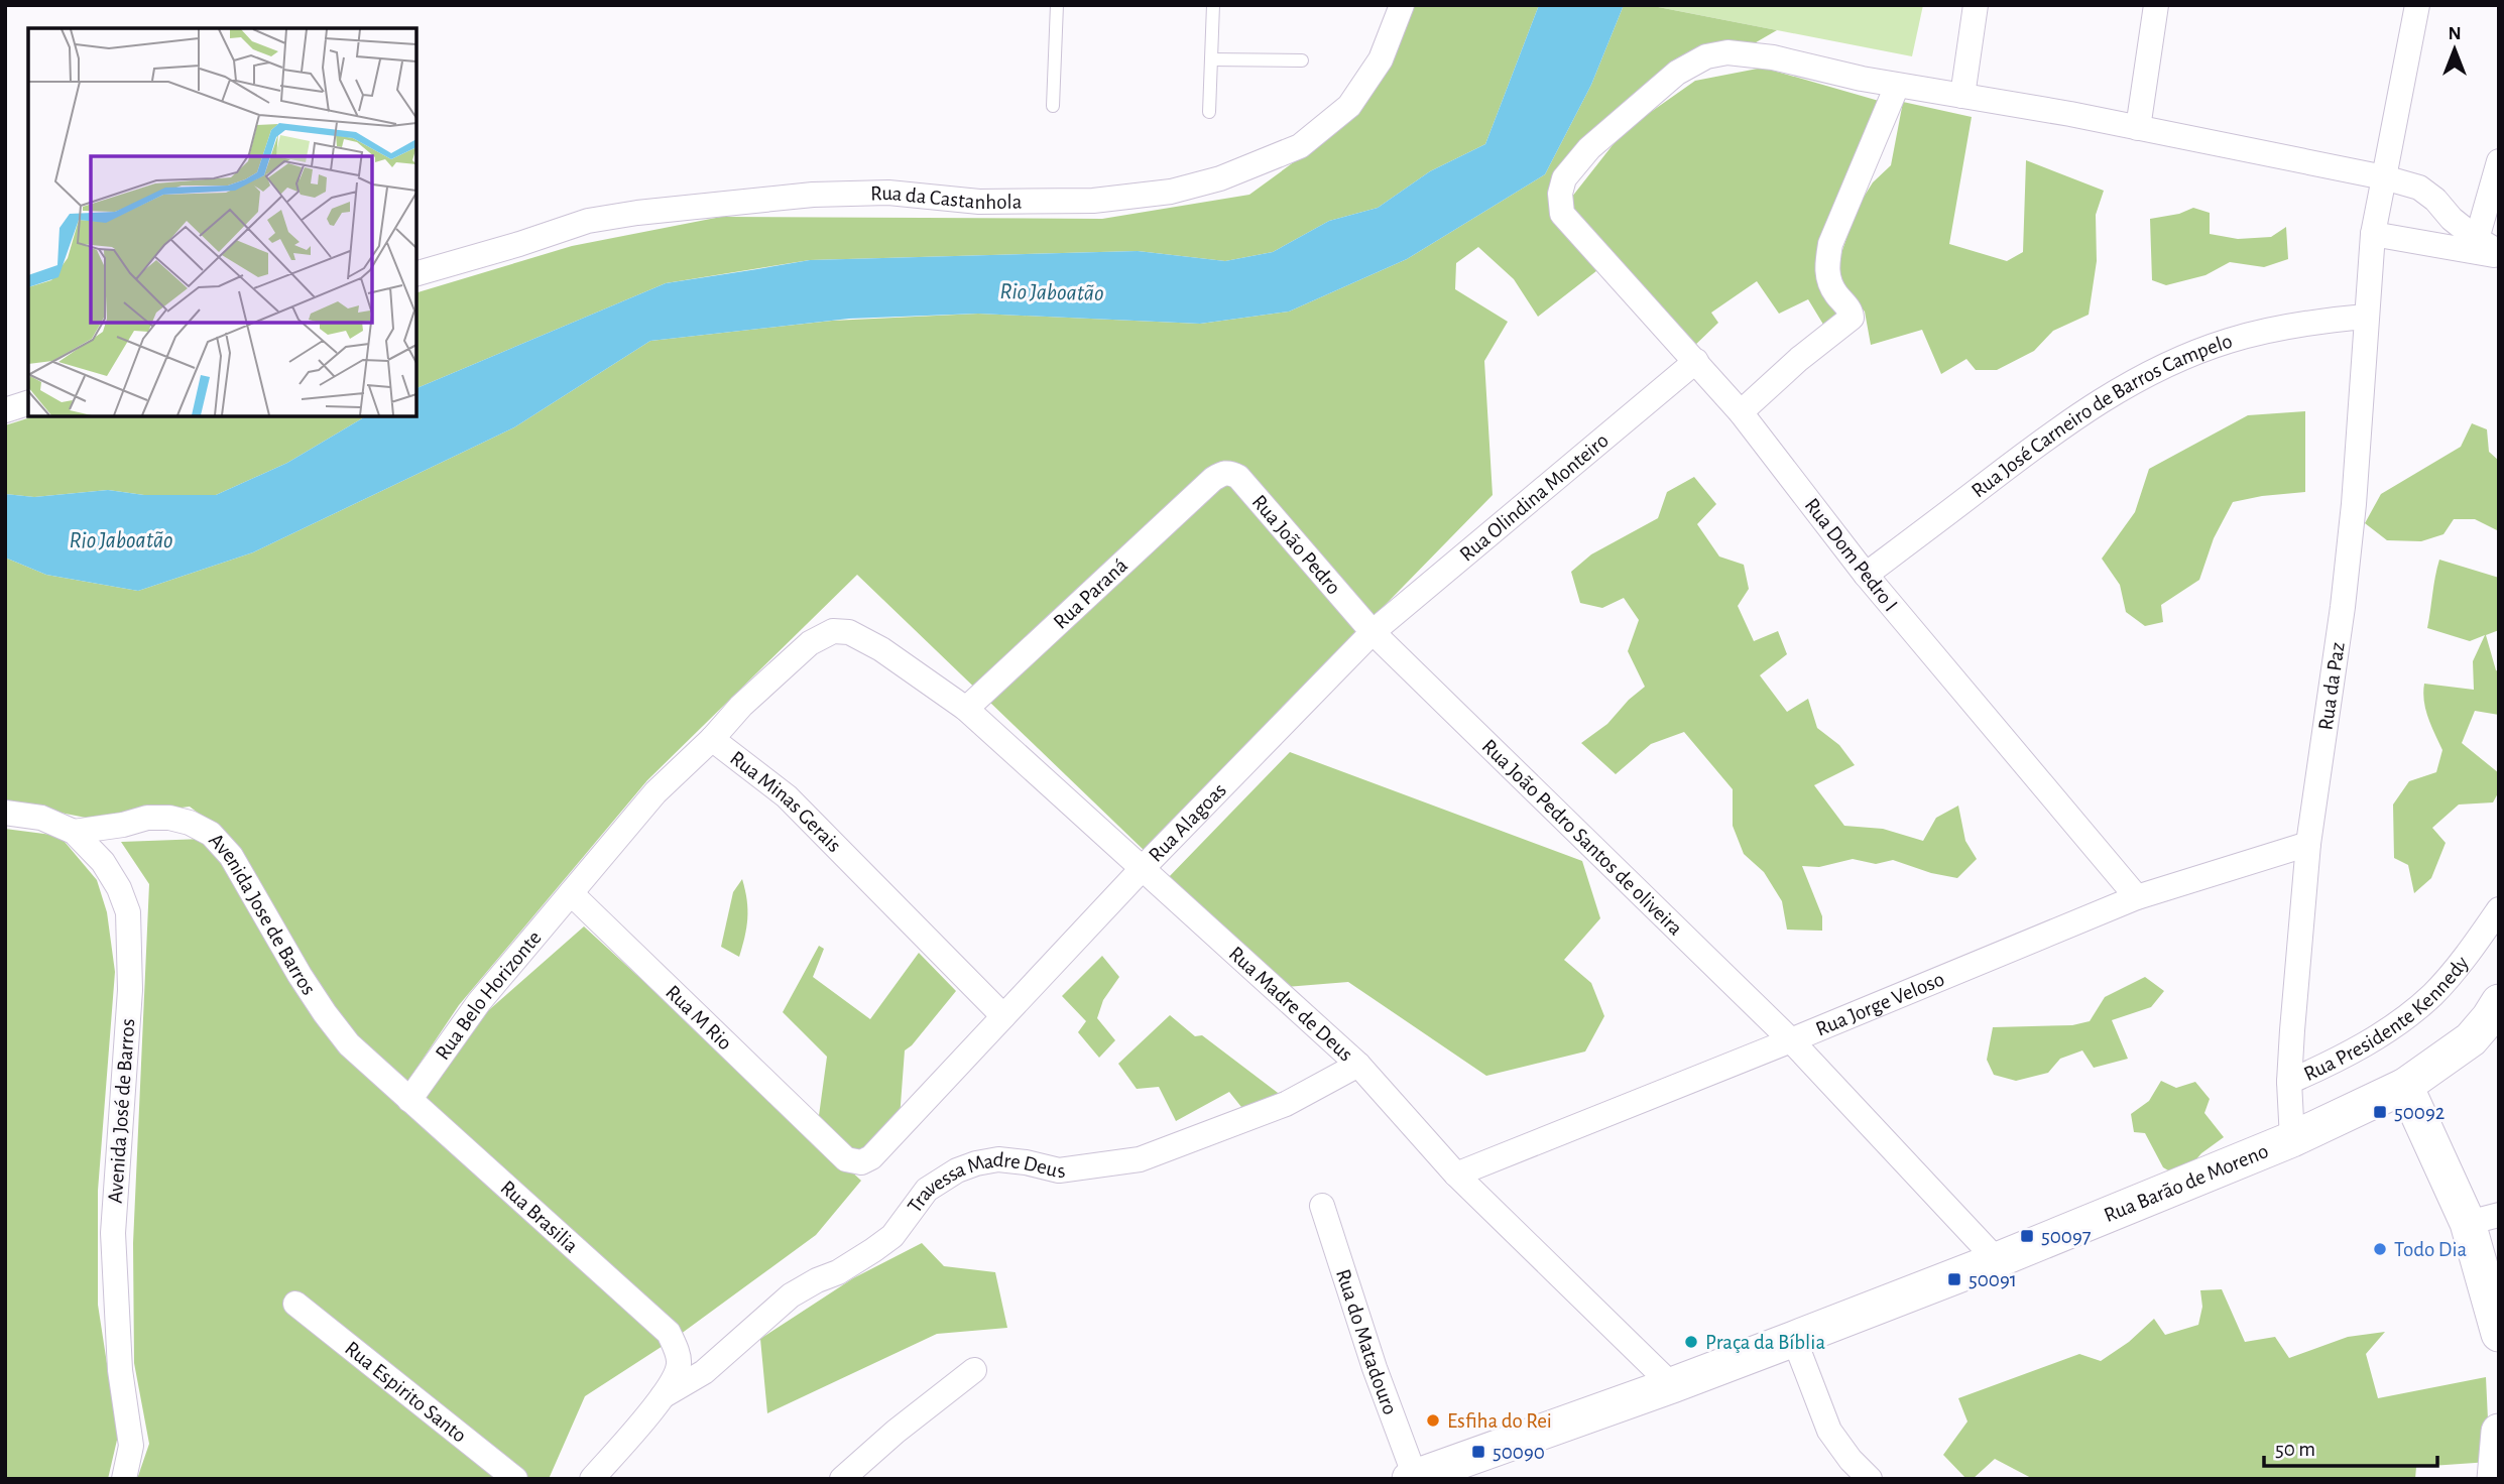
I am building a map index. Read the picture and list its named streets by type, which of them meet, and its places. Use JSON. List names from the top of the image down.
{
  "streets": {
    "street": [
      "Rua da Castanhola",
      "Rua José Carneiro de Barros Campelo",
      "Rua Olindina Monteiro",
      "Rua João Pedro",
      "Rua Dom Pedro I",
      "Rua Paraná",
      "Rua da Paz",
      "Rua Minas Gerais",
      "Rua Alagoas",
      "Rua João Pedro Santos de oliveira",
      "Avenida Jose de Barros",
      "Rua Belo Horizonte",
      "Rua Madre de Deus",
      "Rua Jorge Veloso",
      "Rua Presidente Kennedy",
      "Rua M Rio",
      "Avenida José de Barros",
      "Rua Barão de Moreno",
      "Travessa Madre Deus",
      "Rua Brasilia",
      "Rua do Matadouro",
      "Rua Espirito Santo"
    ]
  },
  "crossings": [
    ["Rua José Carneiro de Barros Campelo", "Rua Dom Pedro I"],
    ["Rua José Carneiro de Barros Campelo", "Rua da Paz"],
    ["Rua Olindina Monteiro", "Rua João Pedro"],
    ["Rua Olindina Monteiro", "Rua Dom Pedro I"],
    ["Rua Olindina Monteiro", "Rua Alagoas"],
    ["Rua Olindina Monteiro", "Rua João Pedro Santos de oliveira"],
    ["Rua João Pedro", "Rua Paraná"],
    ["Rua João Pedro", "Rua Alagoas"],
    ["Rua João Pedro", "Rua João Pedro Santos de oliveira"],
    ["Rua Dom Pedro I", "Rua Jorge Veloso"],
    ["Rua Paraná", "Rua Madre de Deus"],
    ["Rua da Paz", "Rua Jorge Veloso"],
    ["Rua da Paz", "Rua Presidente Kennedy"],
    ["Rua da Paz", "Rua Barão de Moreno"],
    ["Rua Minas Gerais", "Rua Alagoas"],
    ["Rua Minas Gerais", "Rua Belo Horizonte"],
    ["Rua Minas Gerais", "Rua Madre de Deus"],
    ["Rua Minas Gerais", "Rua M Rio"],
    ["Rua Alagoas", "Rua João Pedro Santos de oliveira"],
    ["Rua Alagoas", "Rua Madre de Deus"],
    ["Rua Alagoas", "Rua M Rio"],
    ["Rua João Pedro Santos de oliveira", "Rua Jorge Veloso"],
    ["Avenida Jose de Barros", "Rua Belo Horizonte"],
    ["Avenida Jose de Barros", "Avenida José de Barros"],
    ["Avenida Jose de Barros", "Rua Brasilia"],
    ["Rua Belo Horizonte", "Rua M Rio"],
    ["Rua Belo Horizonte", "Rua Brasilia"],
    ["Rua Madre de Deus", "Rua Jorge Veloso"],
    ["Rua Madre de Deus", "Rua Barão de Moreno"],
    ["Rua Madre de Deus", "Travessa Madre Deus"],
    ["Rua Barão de Moreno", "Rua do Matadouro"],
    ["Travessa Madre Deus", "Rua Brasilia"]
  ],
  "water": ["Rio Jaboatão"],
  "places": {
    "transit": [
      "50092",
      "50097",
      "50091",
      "50090"
    ],
    "other": ["Todo Dia", "Praça da Bíblia", "Esfiha do Rei"]
  },
  "scale_bar": "50 m",
  "north": "top"
}
